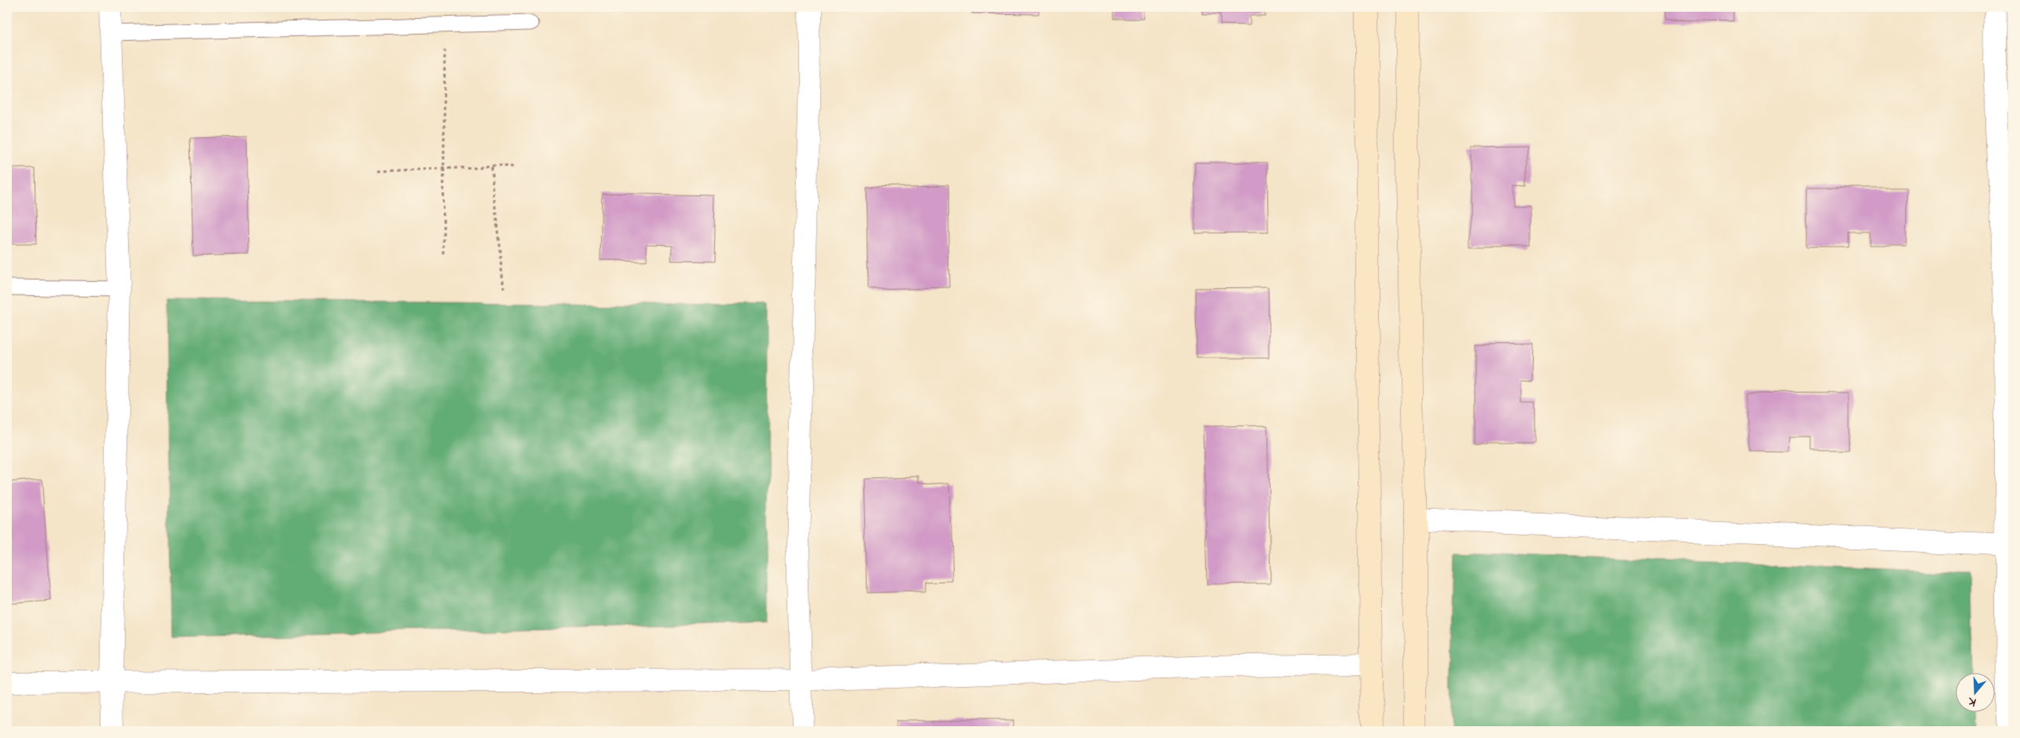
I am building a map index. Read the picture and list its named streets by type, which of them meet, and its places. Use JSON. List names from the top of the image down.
{
  "north": "bottom"
}
